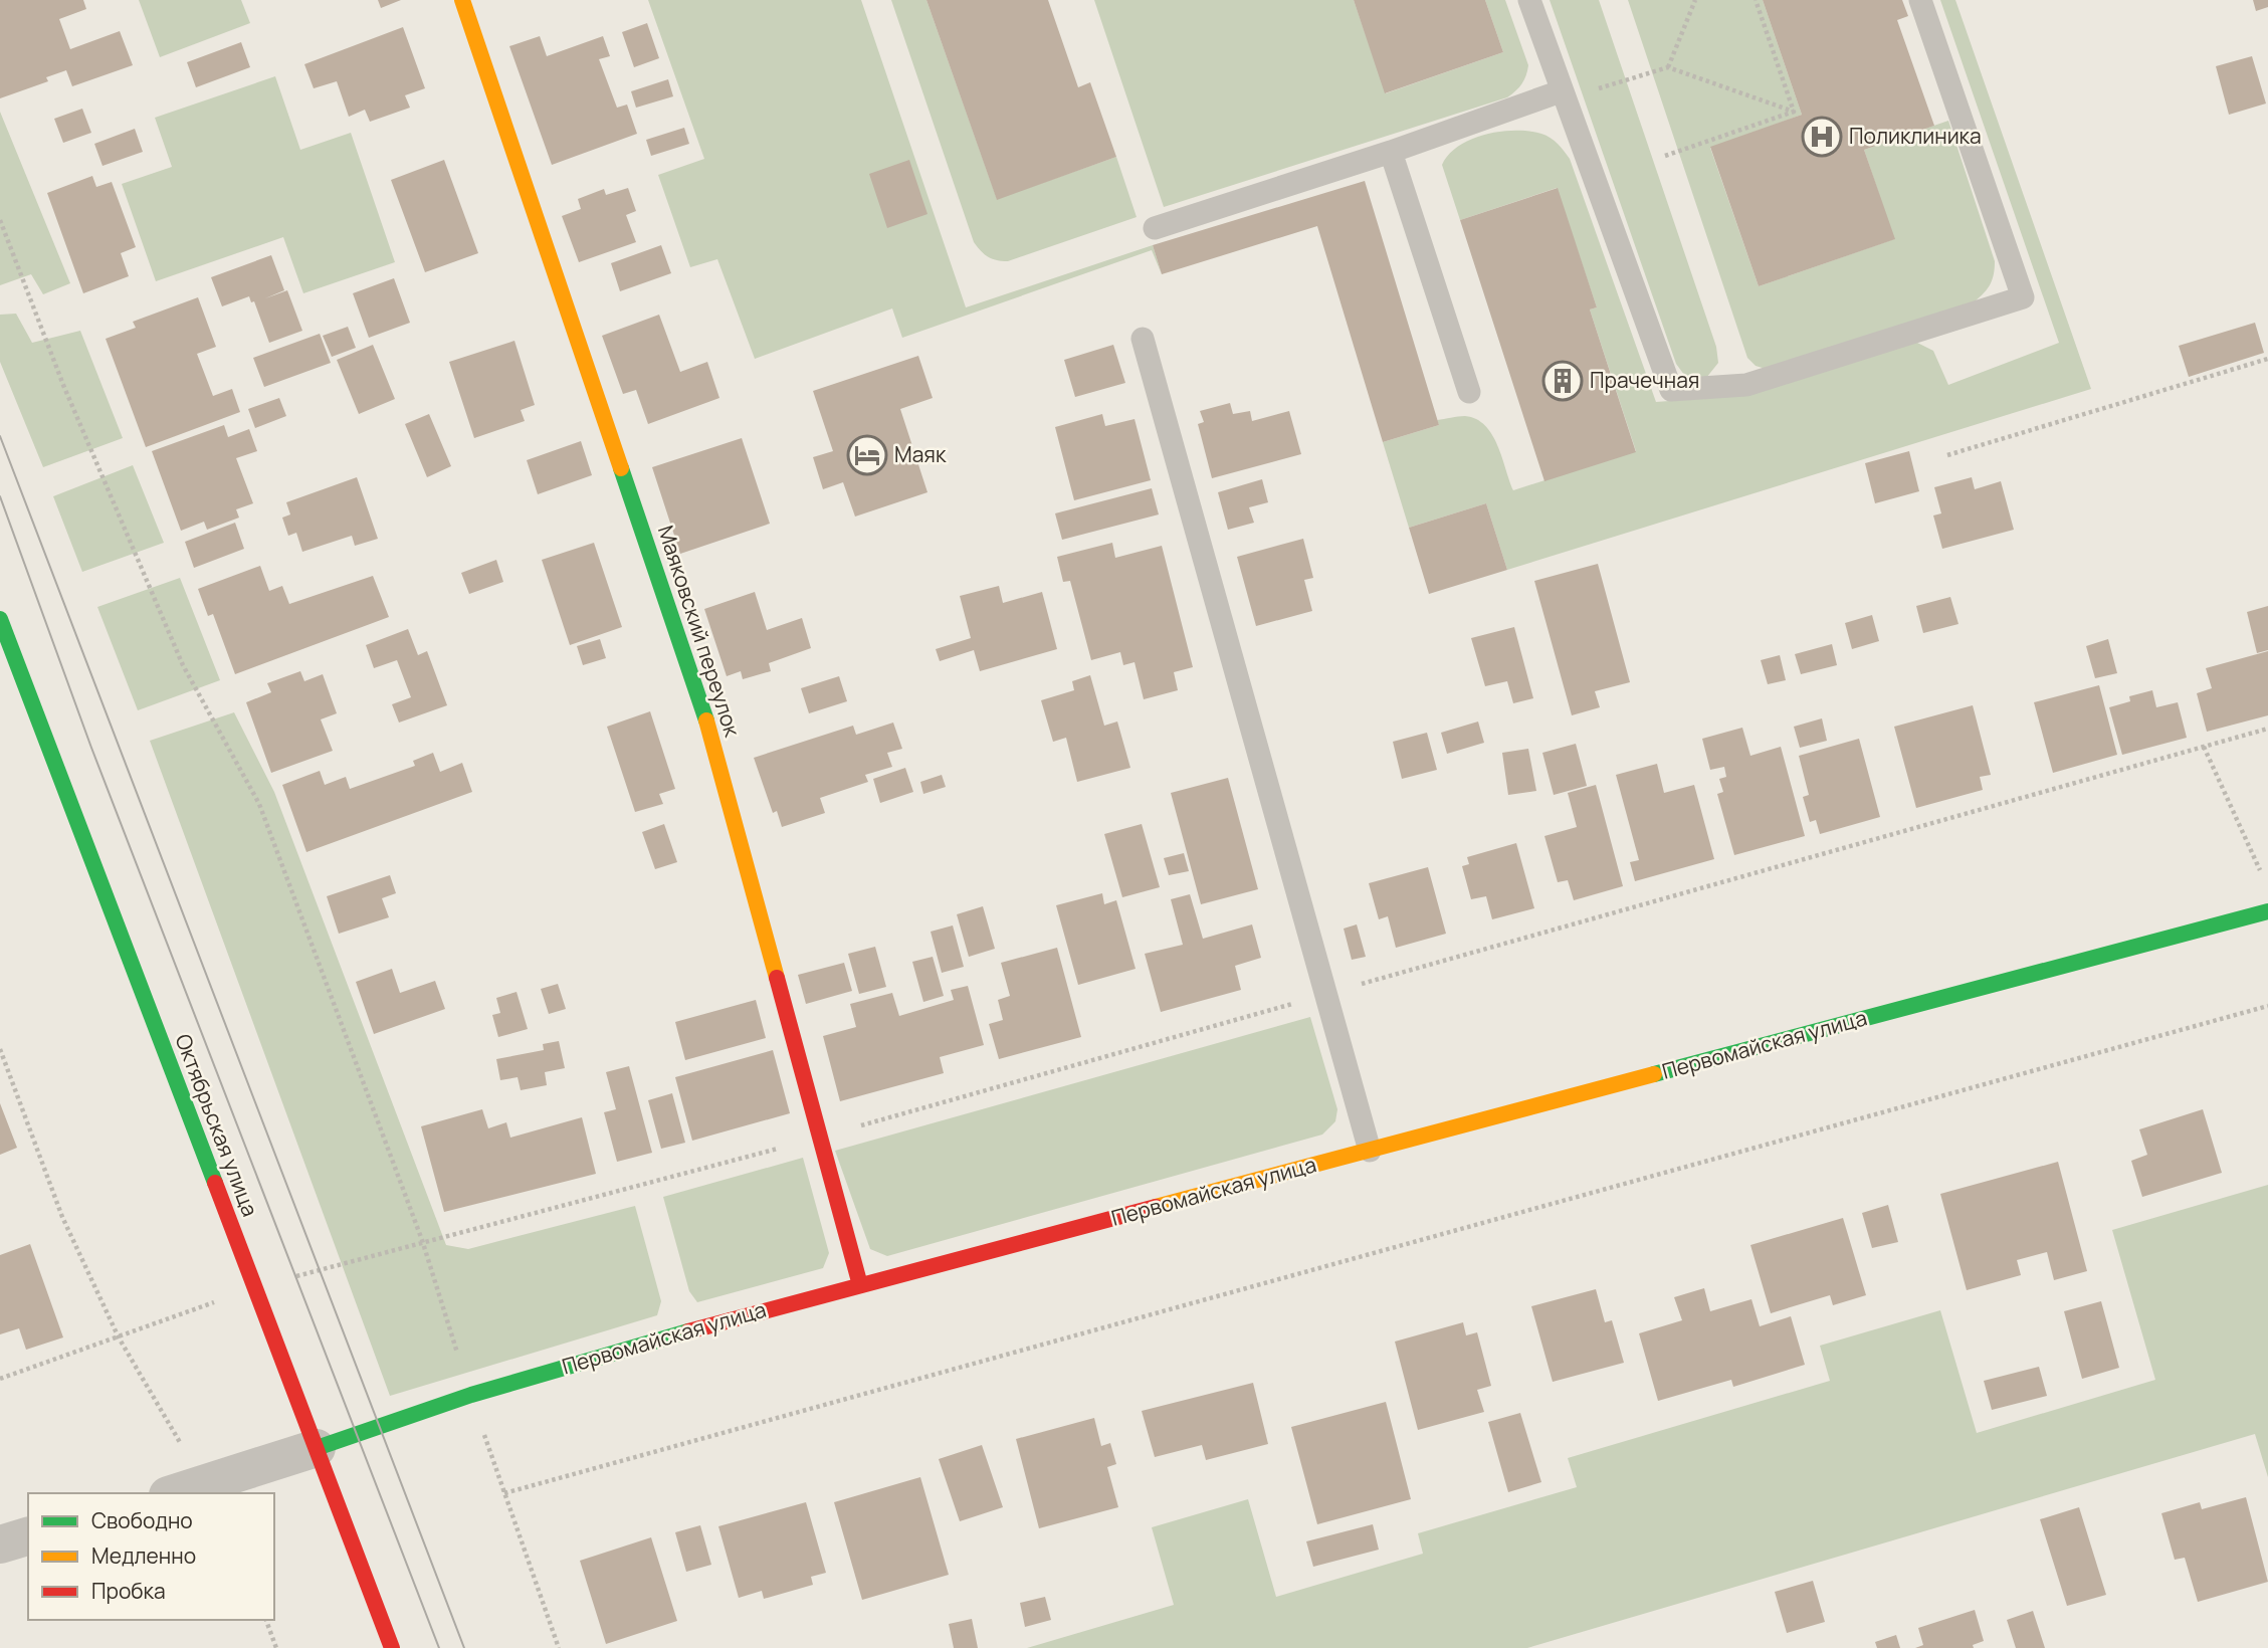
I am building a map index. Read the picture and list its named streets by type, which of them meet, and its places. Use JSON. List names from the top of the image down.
{
  "streets": {
    "street": ["Маяковский переулок", "Первомайская улица", "Октябрьская улица"]
  },
  "crossings": [
    ["Маяковский переулок", "Первомайская улица"],
    ["Первомайская улица", "Октябрьская улица"]
  ],
  "places": {
    "hospital": ["Поликлиника"],
    "building": ["Прачечная"],
    "hotel": ["Маяк"]
  },
  "legend": ["Свободно", "Медленно", "Пробка"]
}
